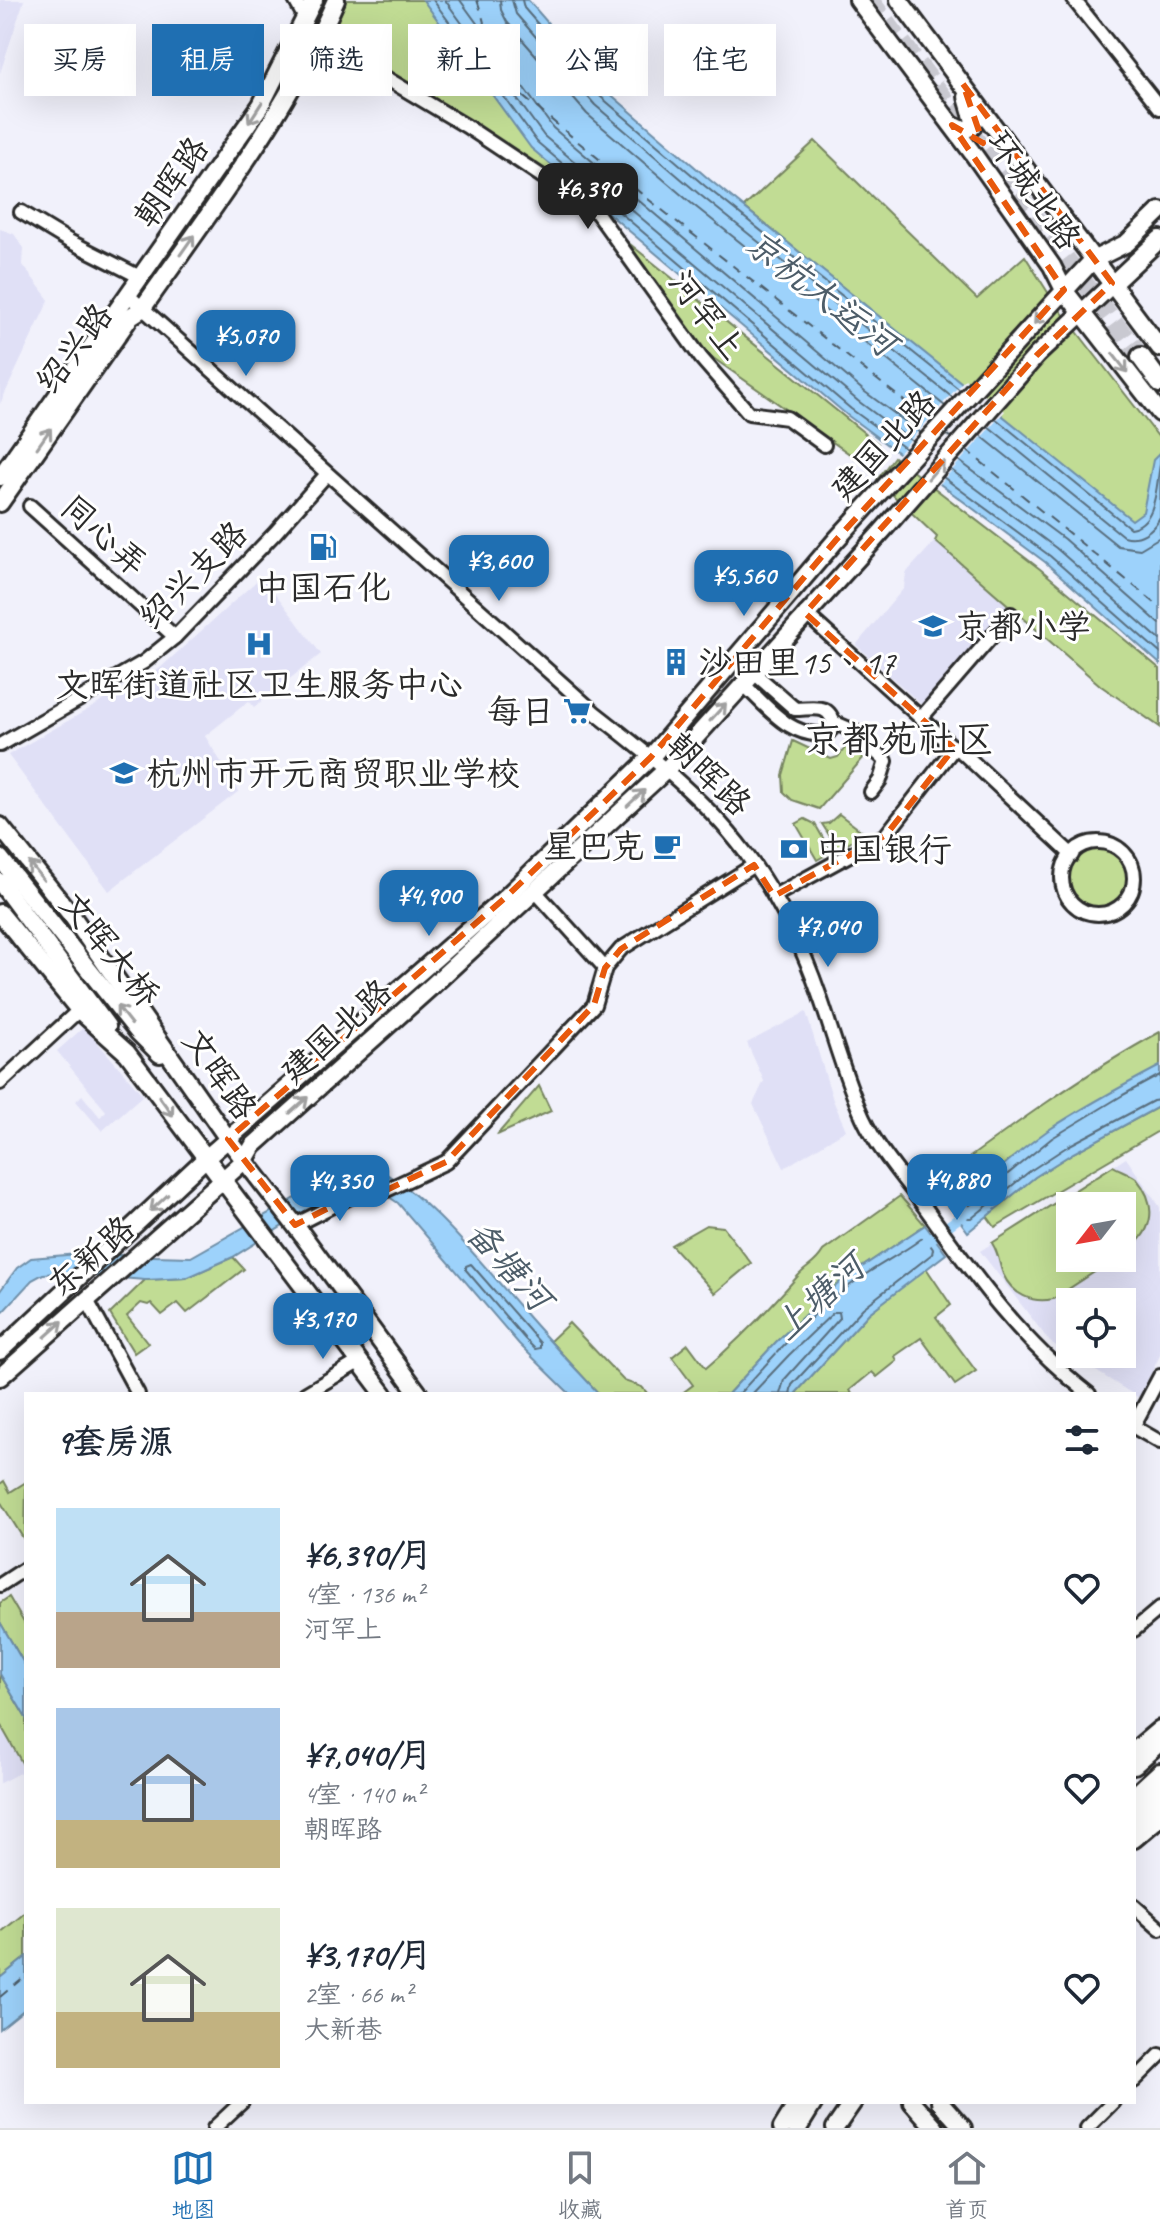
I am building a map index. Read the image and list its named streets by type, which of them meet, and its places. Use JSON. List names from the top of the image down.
{
  "streets": {
    "main road": [
      "朝晖路",
      "环城北路",
      "绍兴路",
      "建国北路",
      "文晖大桥",
      "文晖路",
      "东新路"
    ],
    "street": ["河罕上", "同心弄", "绍兴支路"]
  },
  "crossings": [
    ["朝晖路", "绍兴路"],
    ["朝晖路", "建国北路"],
    ["朝晖路", "绍兴支路"],
    ["环城北路", "建国北路"],
    ["建国北路", "文晖路"],
    ["建国北路", "东新路"],
    ["同心弄", "绍兴支路"],
    ["文晖大桥", "文晖路"],
    ["文晖路", "东新路"]
  ],
  "districts": ["京都苑社区"],
  "water": ["京杭大运河", "备塘河", "上塘河"],
  "places": {
    "fuel station": ["中国石化"],
    "school or university": ["京都小学", "杭州市开元商贸职业学校"],
    "hospital": ["文晖街道社区卫生服务中心"],
    "building": ["沙田里15、17"],
    "supermarket": ["每日"],
    "cafe": ["星巴克"],
    "bank": ["中国银行"]
  },
  "north": "bottom left",
  "page": {
    "chip": [
      "买房",
      "租房",
      "筛选",
      "新上",
      "公寓",
      "住宅"
    ],
    "price": [
      "¥6,390",
      "¥5,070",
      "¥3,600",
      "¥5,560",
      "¥4,900",
      "¥7,040",
      "¥4,880",
      "¥4,350",
      "¥3,170"
    ],
    "heading": "9套房源",
    "list": [
      {
        "name": "¥6,390/月",
        "note": "4室 · 136 m² · 河罕上"
      },
      {
        "name": "¥7,040/月",
        "note": "4室 · 140 m² · 朝晖路"
      },
      {
        "name": "¥3,170/月",
        "note": "2室 · 66 m² · 大新巷"
      }
    ],
    "tabs": ["地图", "收藏", "首页"]
  }
}
